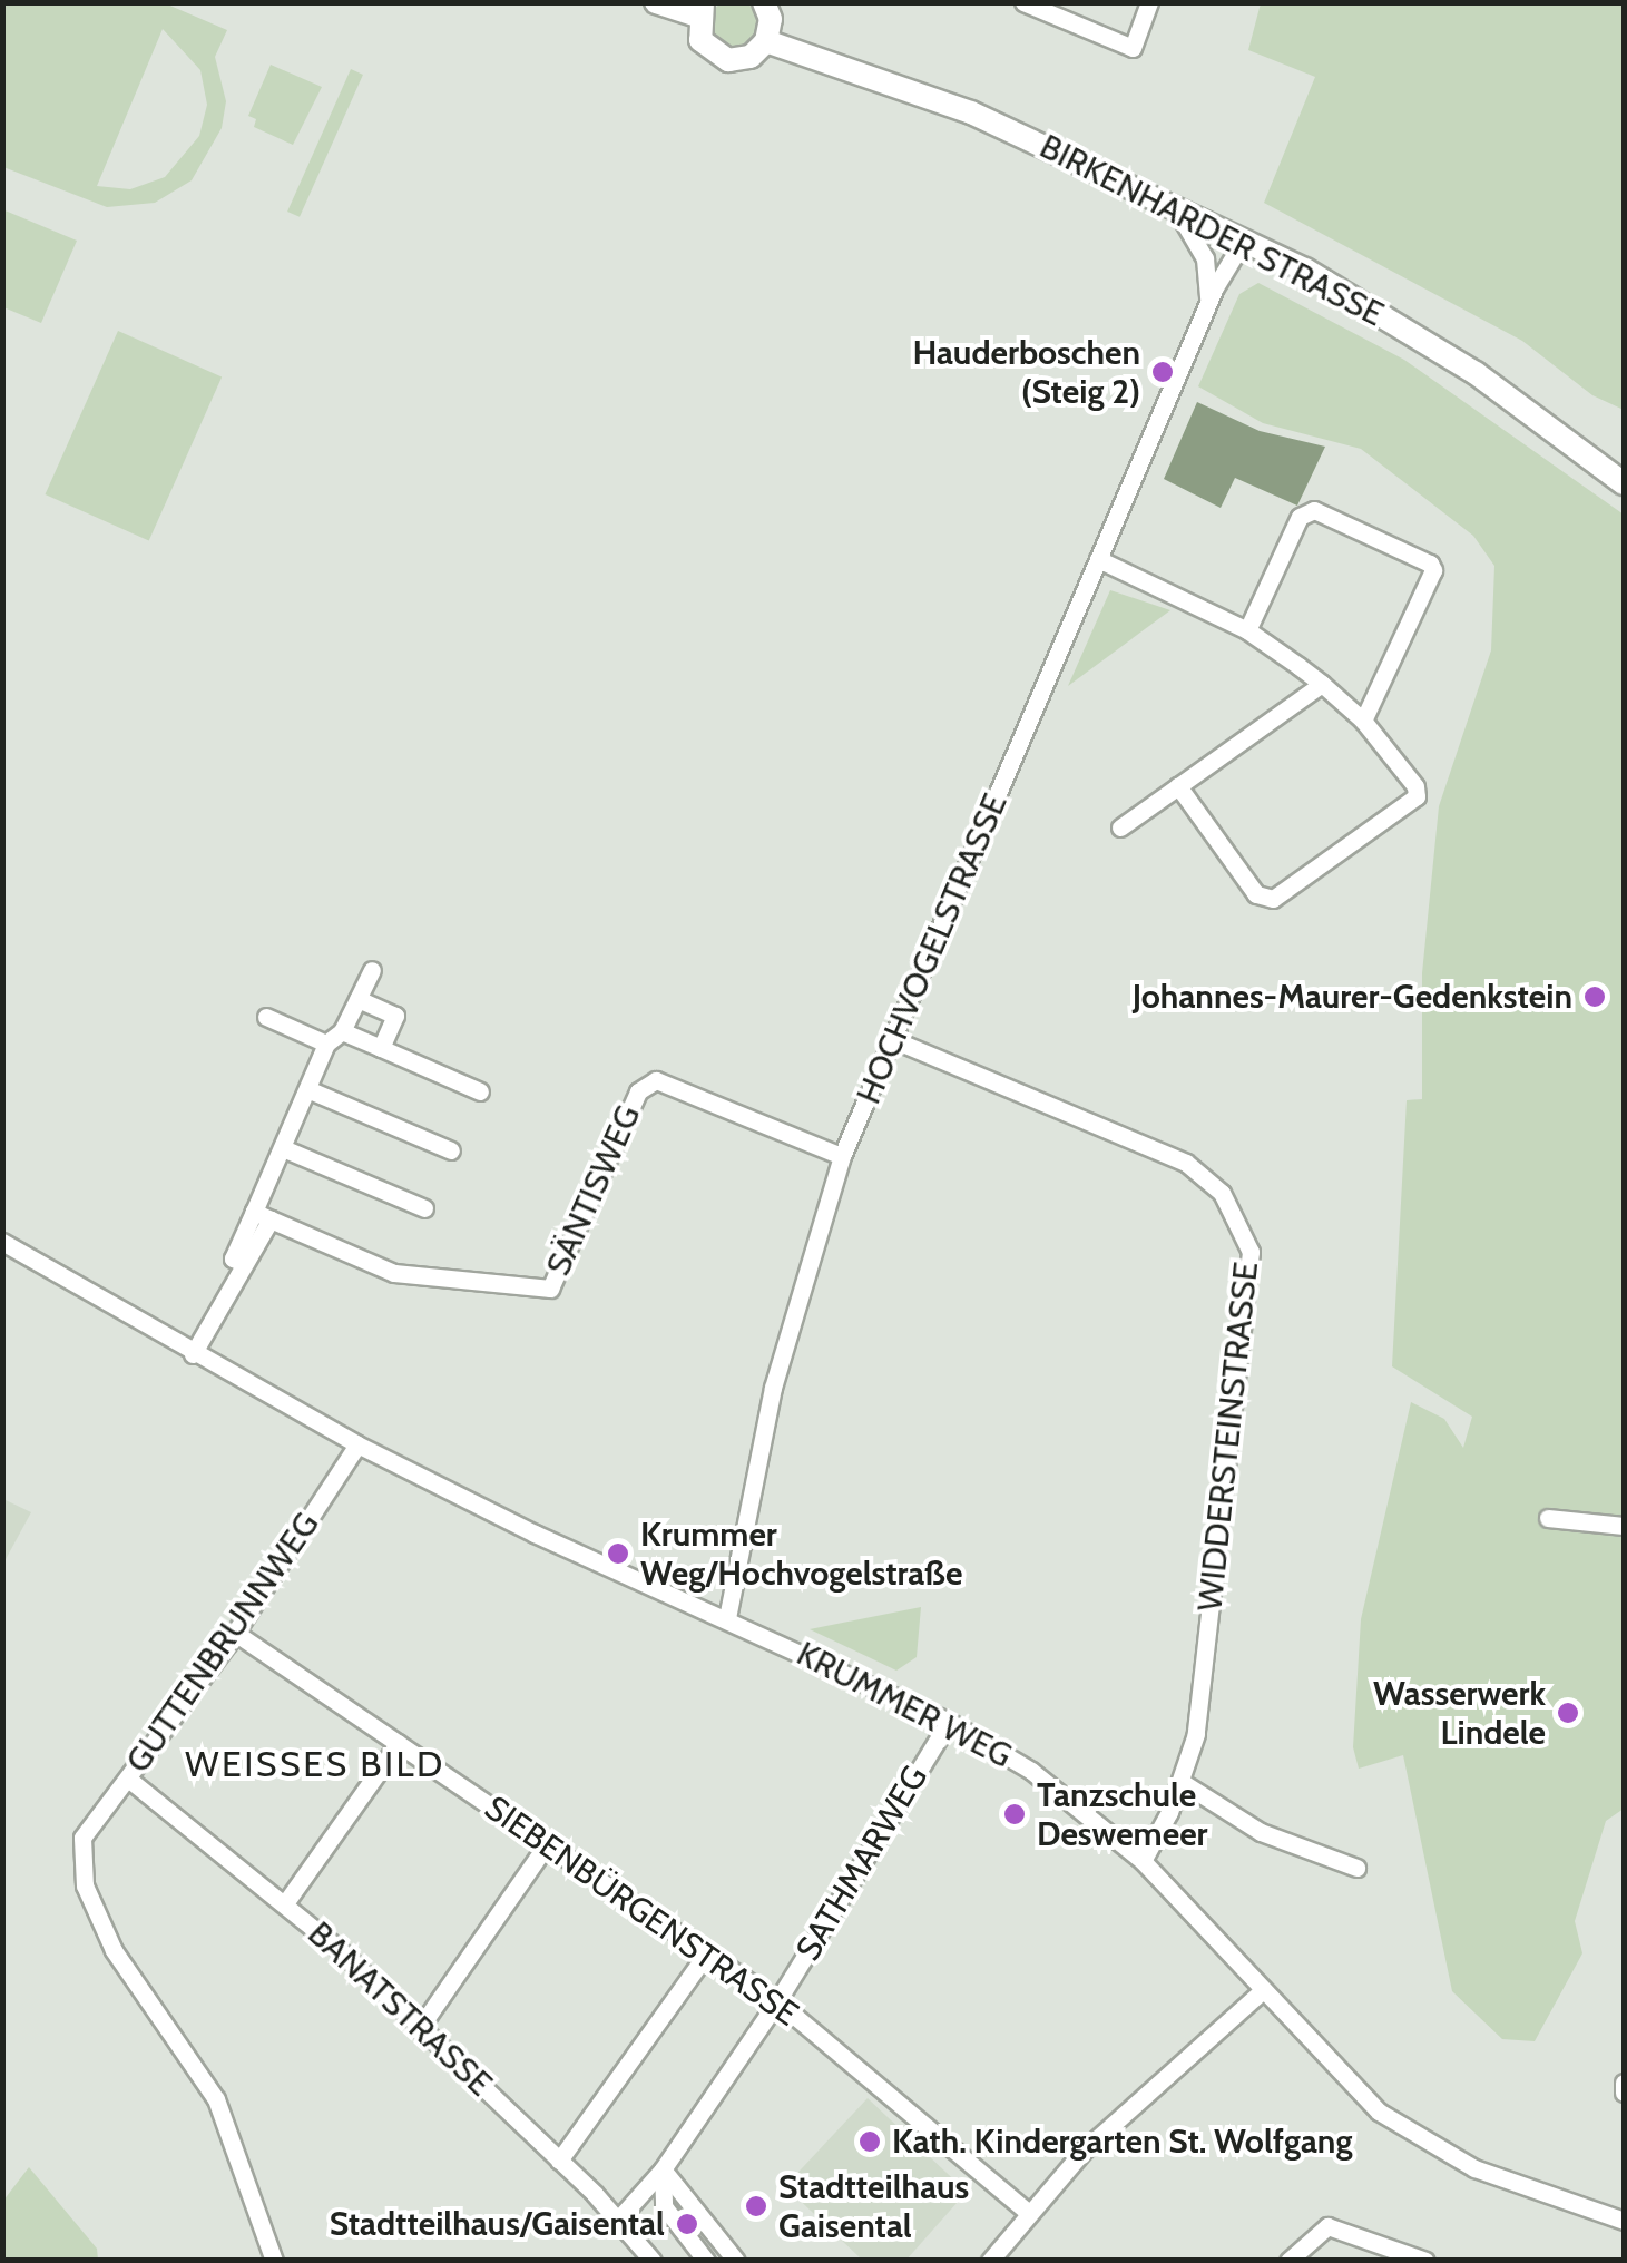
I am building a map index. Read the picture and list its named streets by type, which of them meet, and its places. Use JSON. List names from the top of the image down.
{
  "streets": {
    "main road": ["BIRKENHARDER STRASSE"],
    "street": [
      "HOCHVOGELSTRASSE",
      "SÄNTISWEG",
      "WIDDERSTEINSTRASSE",
      "GUTTENBRUNNWEG",
      "KRUMMER WEG",
      "SATHMARWEG",
      "SIEBENBÜRGENSTRASSE",
      "BANATSTRASSE"
    ]
  },
  "crossings": [
    ["BIRKENHARDER STRASSE", "HOCHVOGELSTRASSE"],
    ["HOCHVOGELSTRASSE", "SÄNTISWEG"],
    ["HOCHVOGELSTRASSE", "WIDDERSTEINSTRASSE"],
    ["HOCHVOGELSTRASSE", "KRUMMER WEG"],
    ["WIDDERSTEINSTRASSE", "KRUMMER WEG"],
    ["GUTTENBRUNNWEG", "KRUMMER WEG"],
    ["GUTTENBRUNNWEG", "SIEBENBÜRGENSTRASSE"],
    ["GUTTENBRUNNWEG", "BANATSTRASSE"],
    ["KRUMMER WEG", "SATHMARWEG"],
    ["SATHMARWEG", "SIEBENBÜRGENSTRASSE"],
    ["SATHMARWEG", "BANATSTRASSE"]
  ],
  "districts": ["WEISSES BILD"],
  "places": [
    "Hauderboschen (Steig 2)",
    "Johannes-Maurer-Gedenkstein",
    "Krummer Weg/Hochvogelstraße",
    "Wasserwerk Lindele",
    "Tanzschule Deswemeer",
    "Kath. Kindergarten St. Wolfgang",
    "Stadtteilhaus Gaisental",
    "Stadtteilhaus/Gaisental"
  ]
}
